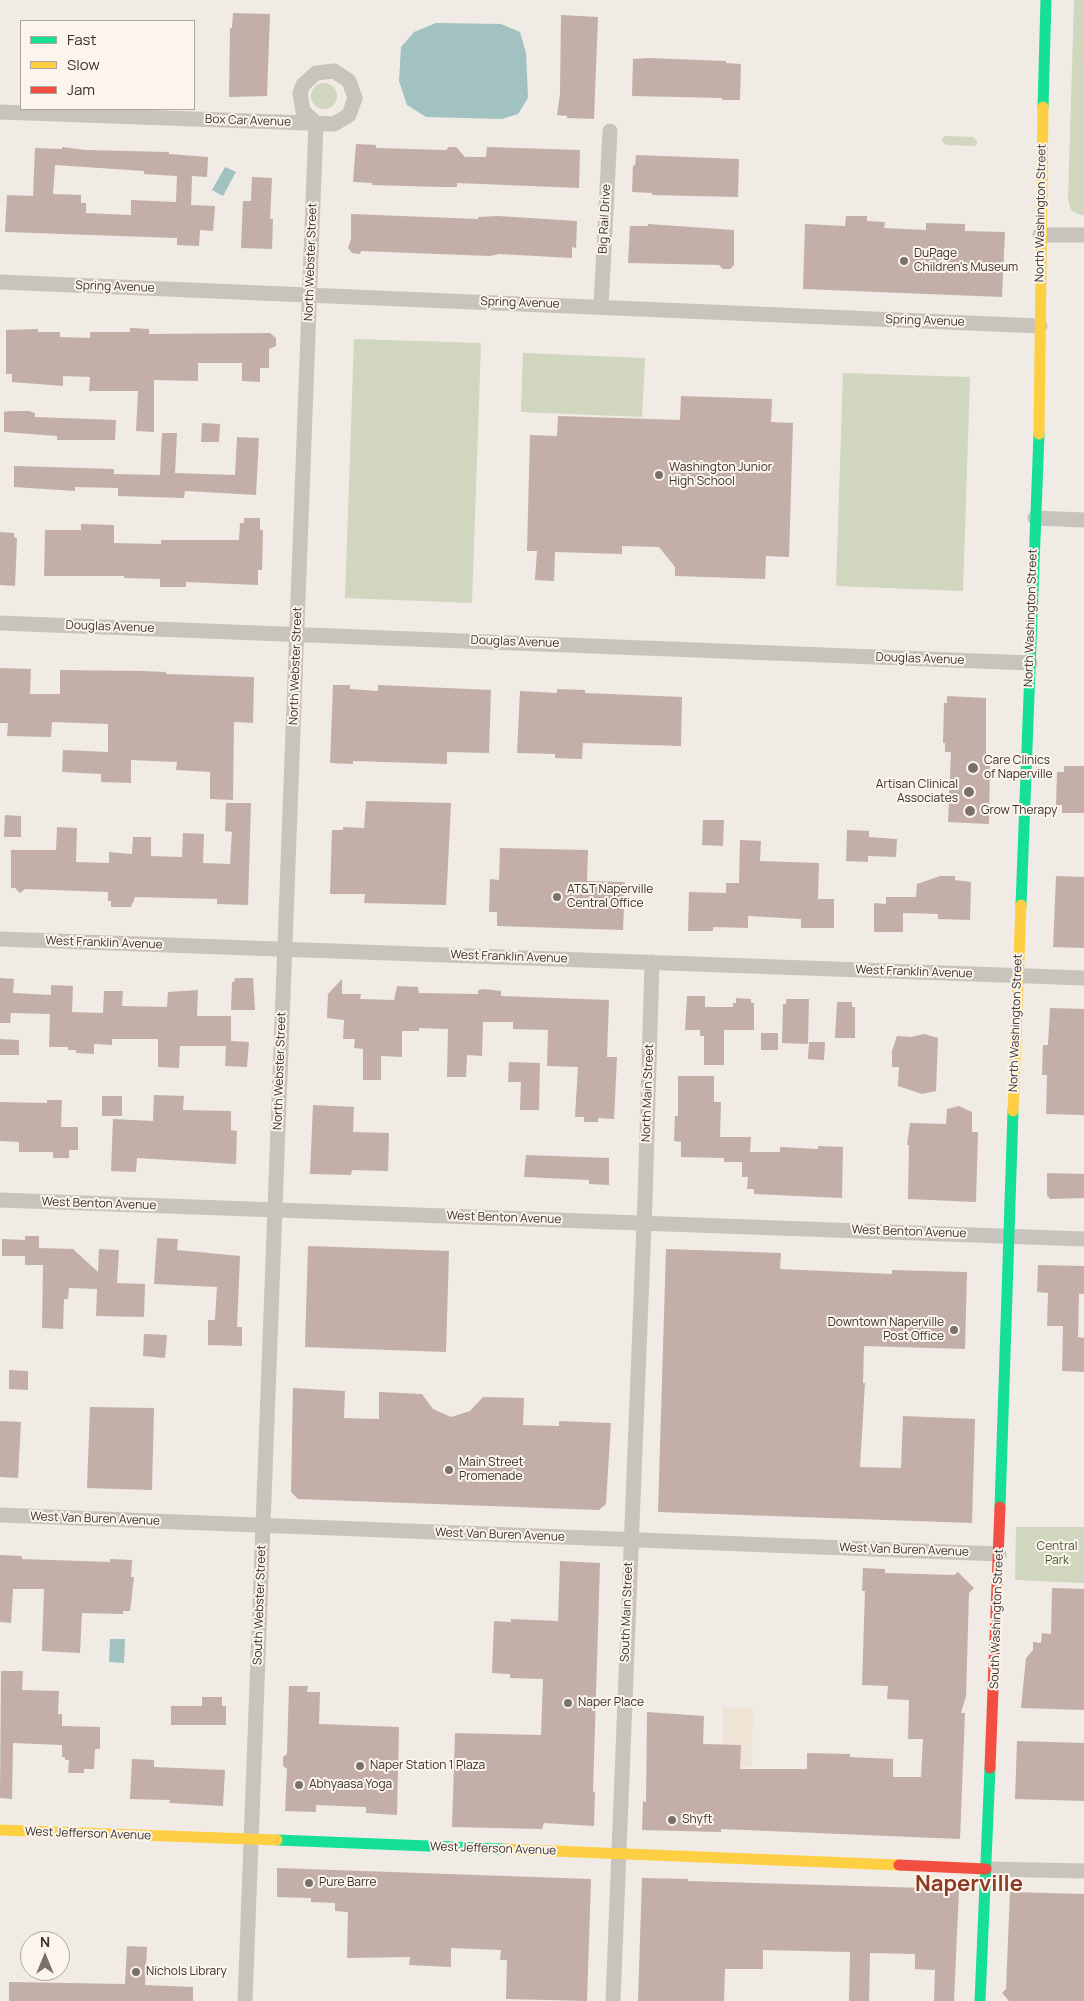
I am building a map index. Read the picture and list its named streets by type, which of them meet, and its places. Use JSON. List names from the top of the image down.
{
  "streets": {
    "main road": ["North Washington Street", "South Washington Street", "West Jefferson Avenue"],
    "street": [
      "Box Car Avenue",
      "Big Rail Drive",
      "North Webster Street",
      "Spring Avenue",
      "Douglas Avenue",
      "West Franklin Avenue",
      "North Main Street",
      "West Benton Avenue",
      "West Van Buren Avenue",
      "South Webster Street",
      "South Main Street"
    ]
  },
  "crossings": [
    ["Box Car Avenue", "North Webster Street"],
    ["North Washington Street", "Spring Avenue"],
    ["North Washington Street", "Douglas Avenue"],
    ["North Washington Street", "West Franklin Avenue"],
    ["North Washington Street", "West Benton Avenue"],
    ["North Washington Street", "South Washington Street"],
    ["Big Rail Drive", "Spring Avenue"],
    ["North Webster Street", "Spring Avenue"],
    ["North Webster Street", "Douglas Avenue"],
    ["North Webster Street", "West Franklin Avenue"],
    ["North Webster Street", "West Benton Avenue"],
    ["North Webster Street", "South Webster Street"],
    ["West Franklin Avenue", "North Main Street"],
    ["North Main Street", "West Benton Avenue"],
    ["North Main Street", "South Main Street"],
    ["West Benton Avenue", "South Webster Street"],
    ["West Benton Avenue", "South Main Street"],
    ["West Benton Avenue", "South Washington Street"],
    ["West Van Buren Avenue", "South Webster Street"],
    ["West Van Buren Avenue", "South Main Street"],
    ["West Van Buren Avenue", "South Washington Street"],
    ["South Webster Street", "West Jefferson Avenue"],
    ["South Main Street", "West Jefferson Avenue"],
    ["South Washington Street", "West Jefferson Avenue"]
  ],
  "districts": ["Naperville"],
  "parks": ["Central Park"],
  "places": [
    "DuPage Children's Museum",
    "Washington Junior High School",
    "Care Clinics of Naperville",
    "Artisan Clinical Associates",
    "Grow Therapy",
    "AT&T Naperville Central Office",
    "Downtown Naperville Post Office",
    "Main Street Promenade",
    "Naper Place",
    "Naper Station 1 Plaza",
    "Abhyaasa Yoga",
    "Shyft",
    "Pure Barre",
    "Nichols Library"
  ],
  "legend": ["Fast", "Slow", "Jam"],
  "north": "top"
}
